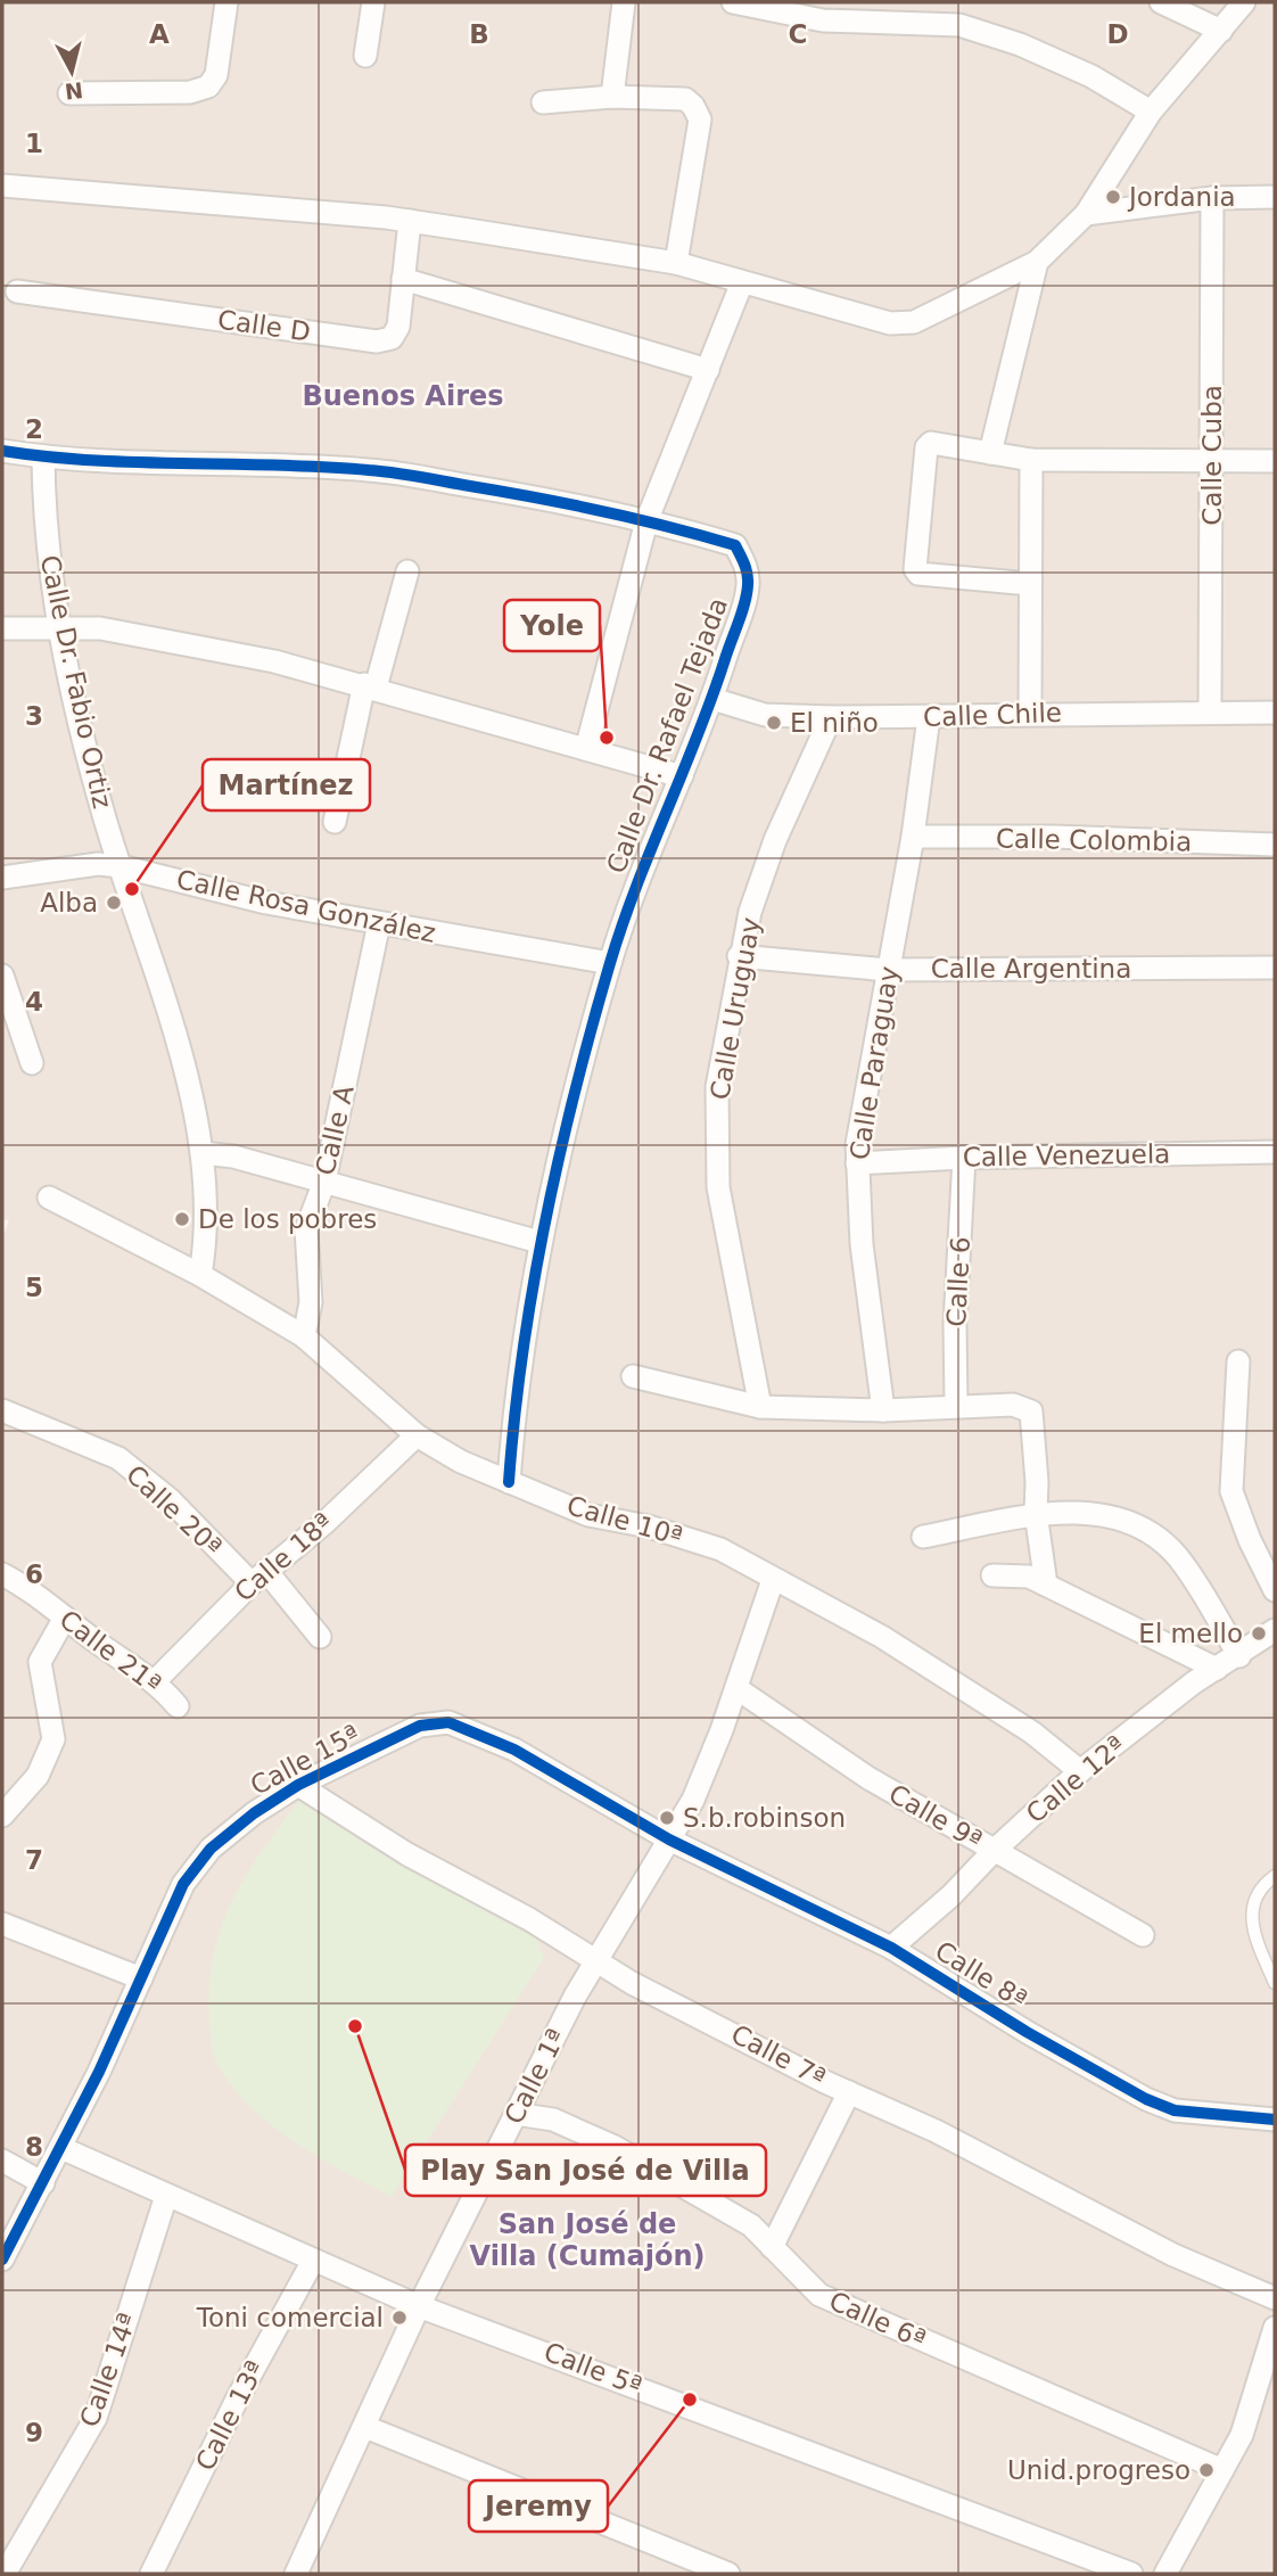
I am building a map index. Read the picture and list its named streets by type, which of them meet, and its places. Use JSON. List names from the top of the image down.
{
  "streets": {
    "street": [
      "Calle D",
      "Calle Cuba",
      "Calle Dr. Fabio Ortiz",
      "Calle Chile",
      "Calle Dr. Rafael Tejada",
      "Calle Colombia",
      "Calle Rosa González",
      "Calle Argentina",
      "Calle Uruguay",
      "Calle Paraguay",
      "Calle A",
      "Calle Venezuela",
      "Calle 6",
      "Calle 20ª",
      "Calle 10ª",
      "Calle 18ª",
      "Calle 21ª",
      "Calle 15ª",
      "Calle 12ª",
      "Calle 9ª",
      "Calle 8ª",
      "Calle 7ª",
      "Calle 1ª",
      "Calle 6ª",
      "Calle 5ª",
      "Calle 14ª",
      "Calle 13ª"
    ]
  },
  "crossings": [
    ["Calle Cuba", "Calle Chile"],
    ["Calle Dr. Fabio Ortiz", "Calle Dr. Rafael Tejada"],
    ["Calle Dr. Fabio Ortiz", "Calle Rosa González"],
    ["Calle Dr. Fabio Ortiz", "Calle 10ª"],
    ["Calle Chile", "Calle Dr. Rafael Tejada"],
    ["Calle Chile", "Calle Uruguay"],
    ["Calle Chile", "Calle Paraguay"],
    ["Calle Dr. Rafael Tejada", "Calle Rosa González"],
    ["Calle Dr. Rafael Tejada", "Calle 10ª"],
    ["Calle Colombia", "Calle Paraguay"],
    ["Calle Rosa González", "Calle A"],
    ["Calle Argentina", "Calle Uruguay"],
    ["Calle Argentina", "Calle Paraguay"],
    ["Calle Paraguay", "Calle Venezuela"],
    ["Calle A", "Calle 10ª"],
    ["Calle Venezuela", "Calle 6"],
    ["Calle 20ª", "Calle 18ª"],
    ["Calle 10ª", "Calle 18ª"],
    ["Calle 10ª", "Calle 12ª"],
    ["Calle 10ª", "Calle 1ª"],
    ["Calle 18ª", "Calle 21ª"],
    ["Calle 15ª", "Calle 8ª"],
    ["Calle 15ª", "Calle 7ª"],
    ["Calle 15ª", "Calle 1ª"],
    ["Calle 15ª", "Calle 5ª"],
    ["Calle 12ª", "Calle 9ª"],
    ["Calle 12ª", "Calle 8ª"],
    ["Calle 9ª", "Calle 1ª"],
    ["Calle 8ª", "Calle 1ª"],
    ["Calle 7ª", "Calle 1ª"],
    ["Calle 1ª", "Calle 6ª"],
    ["Calle 1ª", "Calle 5ª"],
    ["Calle 5ª", "Calle 14ª"],
    ["Calle 5ª", "Calle 13ª"]
  ],
  "districts": ["Buenos Aires", "San José de Villa (Cumajón)"],
  "places": [
    "Jordania",
    "El niño",
    "Yole",
    "Martínez",
    "Alba",
    "De los pobres",
    "El mello",
    "S.b.robinson",
    "Play San José de Villa",
    "Toni comercial",
    "Jeremy",
    "Unid.progreso"
  ],
  "north": "bottom",
  "grid": {
    "columns": [
      "A",
      "B",
      "C",
      "D"
    ],
    "rows": [
      "1",
      "2",
      "3",
      "4",
      "5",
      "6",
      "7",
      "8",
      "9"
    ]
  }
}
